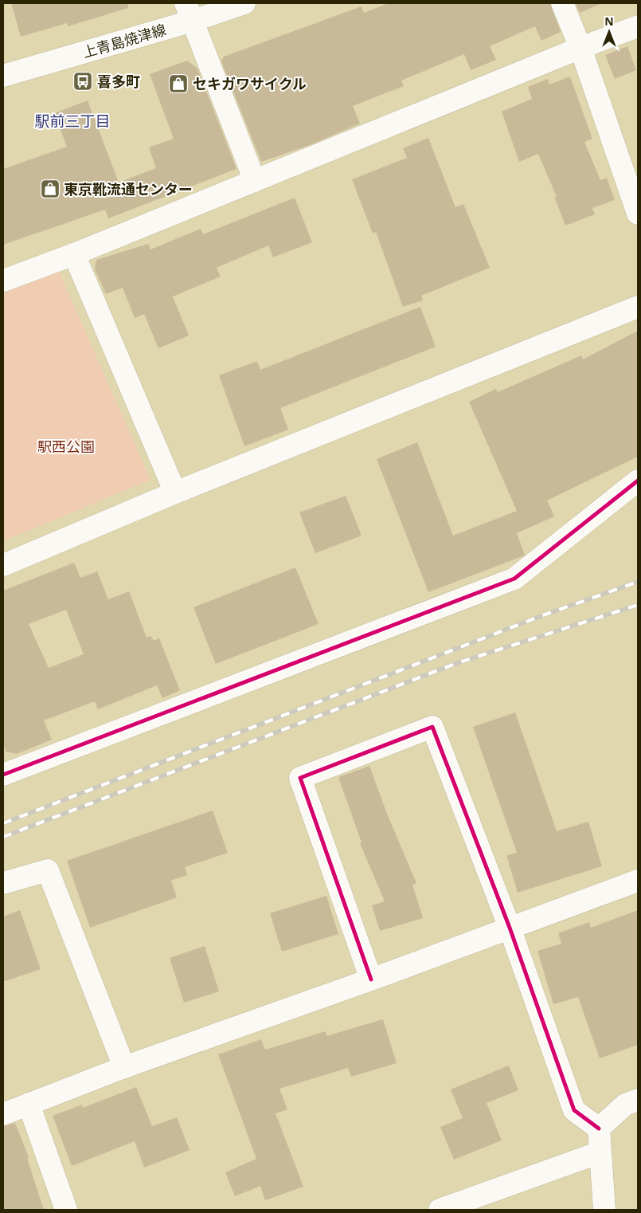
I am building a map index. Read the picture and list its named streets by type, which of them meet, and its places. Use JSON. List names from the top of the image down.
{
  "streets": {
    "street": ["上青島焼津線"]
  },
  "districts": ["駅前三丁目"],
  "parks": ["駅西公園"],
  "places": {
    "bus stop": ["喜多町"],
    "shop": ["セキガワサイクル", "東京靴流通センター"]
  },
  "north": "top"
}
